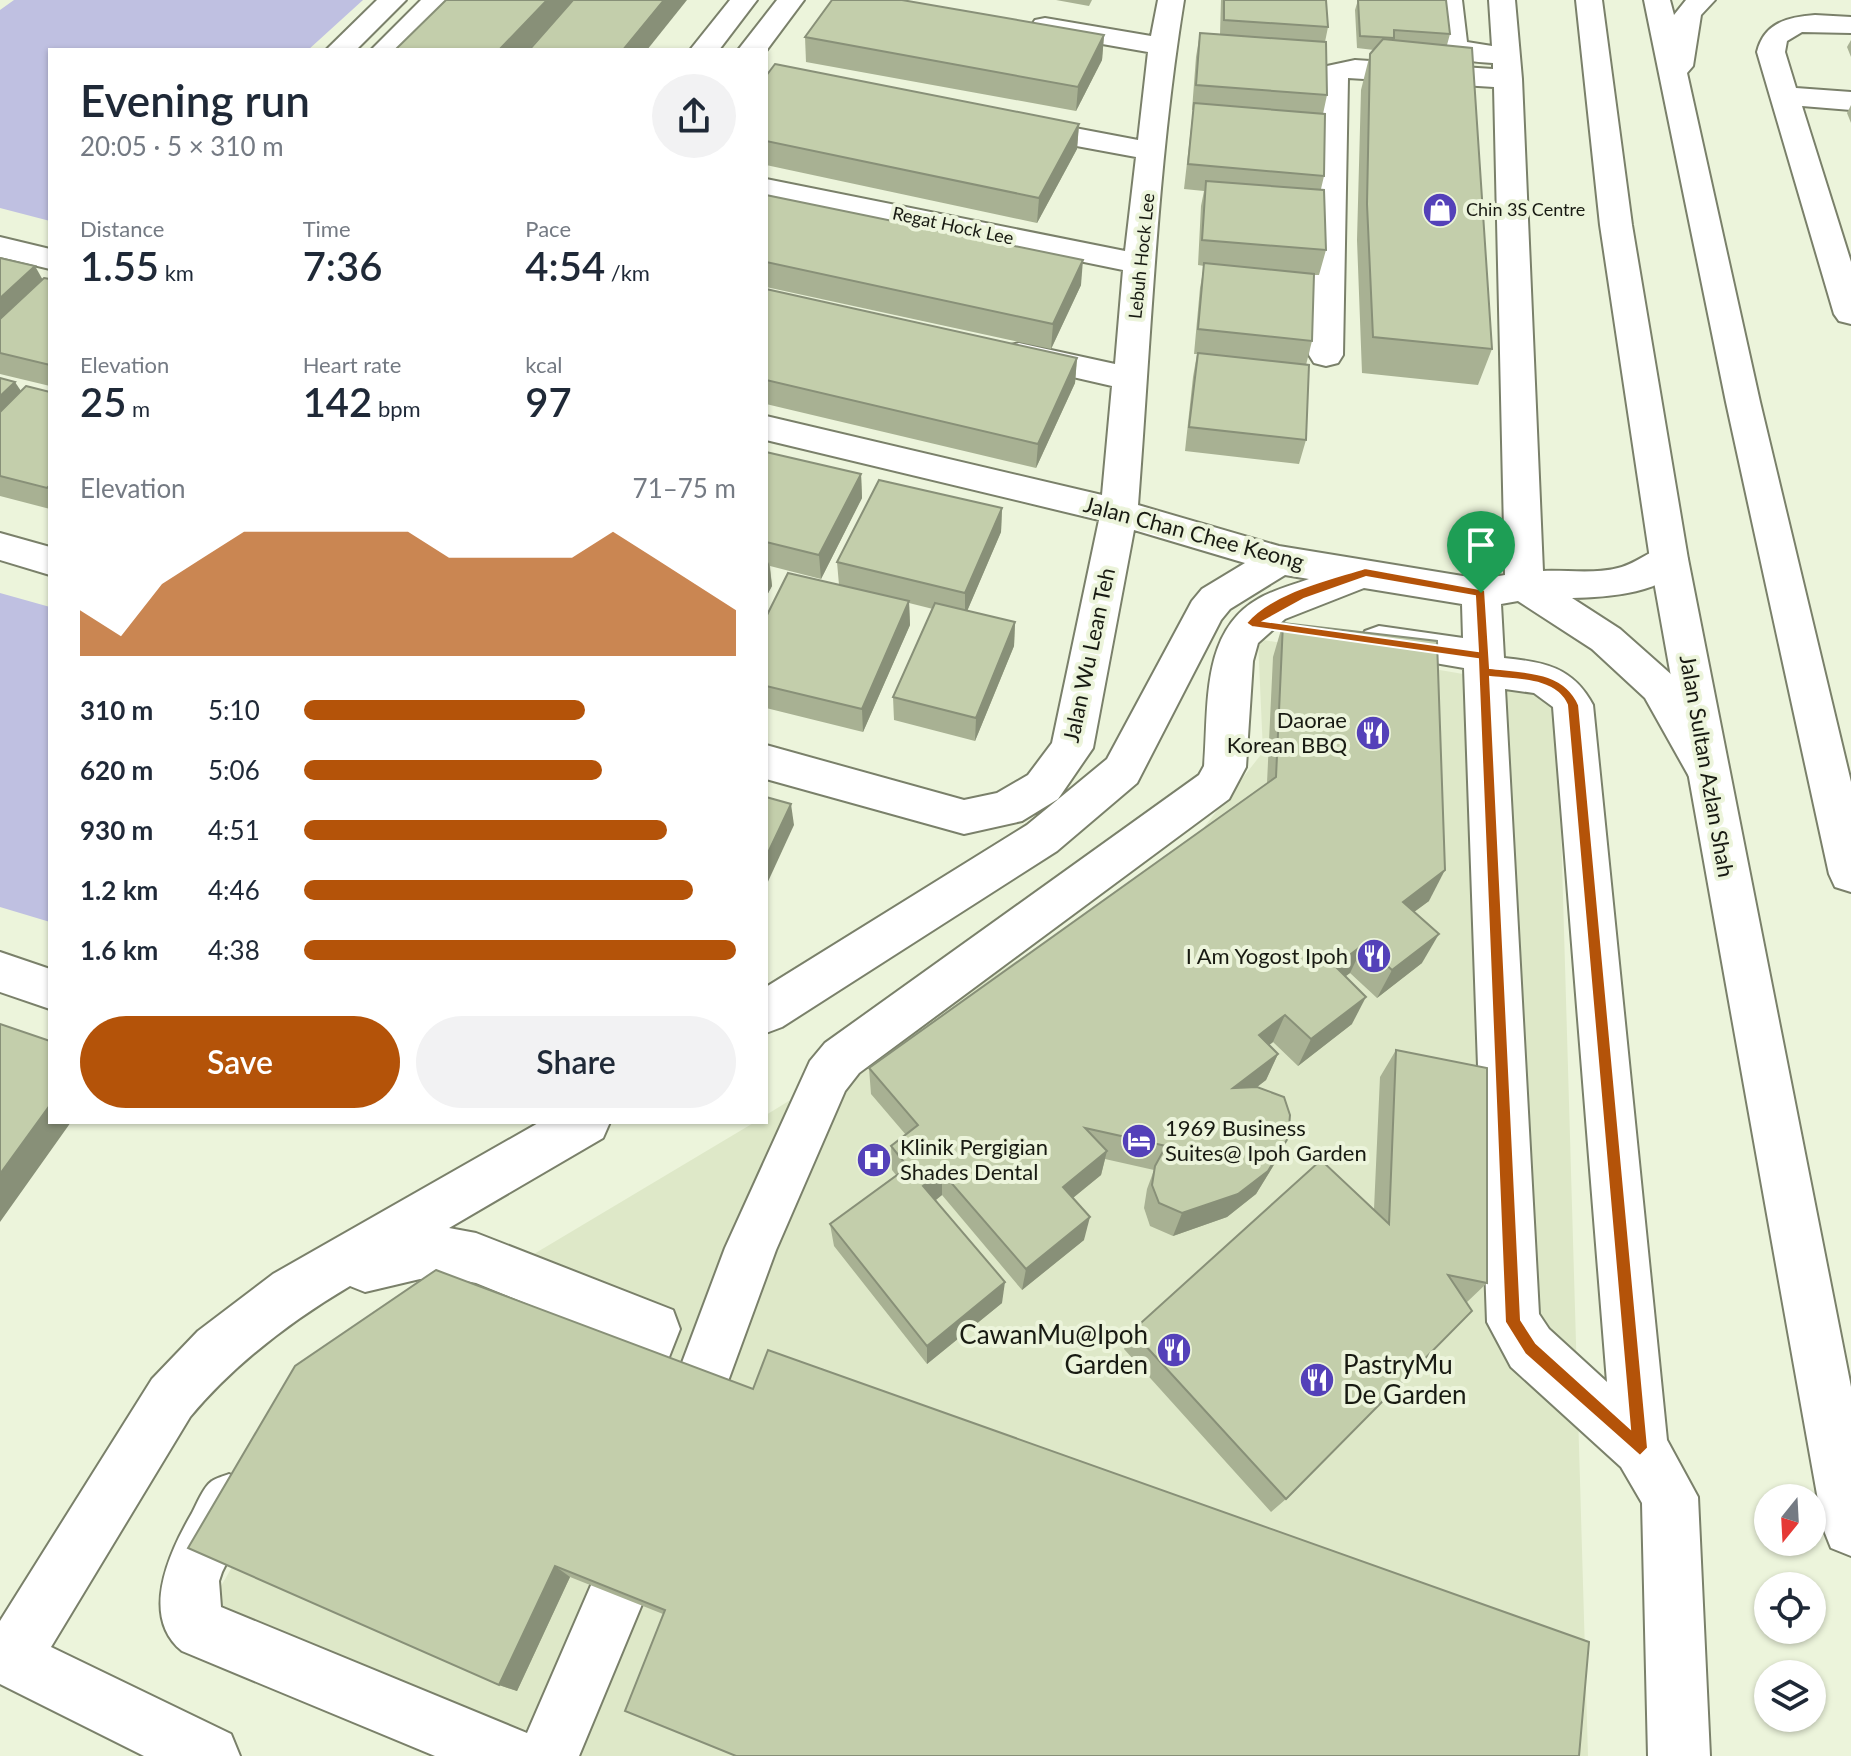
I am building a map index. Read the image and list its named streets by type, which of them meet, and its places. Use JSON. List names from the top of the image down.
{
  "streets": {
    "street": [
      "Regat Hock Lee",
      "Lebuh Hock Lee",
      "Jalan Chan Chee Keong",
      "Jalan Wu Lean Teh",
      "Jalan Sultan Azlan Shah"
    ]
  },
  "crossings": [
    ["Regat Hock Lee", "Lebuh Hock Lee"],
    ["Lebuh Hock Lee", "Jalan Chan Chee Keong"],
    ["Lebuh Hock Lee", "Jalan Wu Lean Teh"],
    ["Jalan Chan Chee Keong", "Jalan Wu Lean Teh"],
    ["Jalan Chan Chee Keong", "Jalan Sultan Azlan Shah"]
  ],
  "places": {
    "shop": ["Chin 3S Centre"],
    "restaurant": [
      "Daorae Korean BBQ",
      "I Am Yogost Ipoh",
      "CawanMu@Ipoh Garden",
      "PastryMu De Garden"
    ],
    "hotel": ["1969 Business Suites@ Ipoh Garden"],
    "hospital": ["Klinik Pergigian Shades Dental"]
  },
  "north": "bottom",
  "page": {
    "heading": ["Evening run", "20:05 · 5 × 310 m"],
    "stats": [
      ["Distance", "1.55 km"],
      ["Time", "7:36"],
      ["Pace", "4:54 /km"],
      ["Elevation", "25 m"],
      ["Heart rate", "142 bpm"],
      ["kcal", "97"]
    ],
    "chart": ["Elevation", "71–75 m"],
    "list": [
      {
        "name": "310 m",
        "note": "5:10"
      },
      {
        "name": "620 m",
        "note": "5:06"
      },
      {
        "name": "930 m",
        "note": "4:51"
      },
      {
        "name": "1.2 km",
        "note": "4:46"
      },
      {
        "name": "1.6 km",
        "note": "4:38"
      }
    ],
    "buttons": ["Save", "Share"]
  }
}
